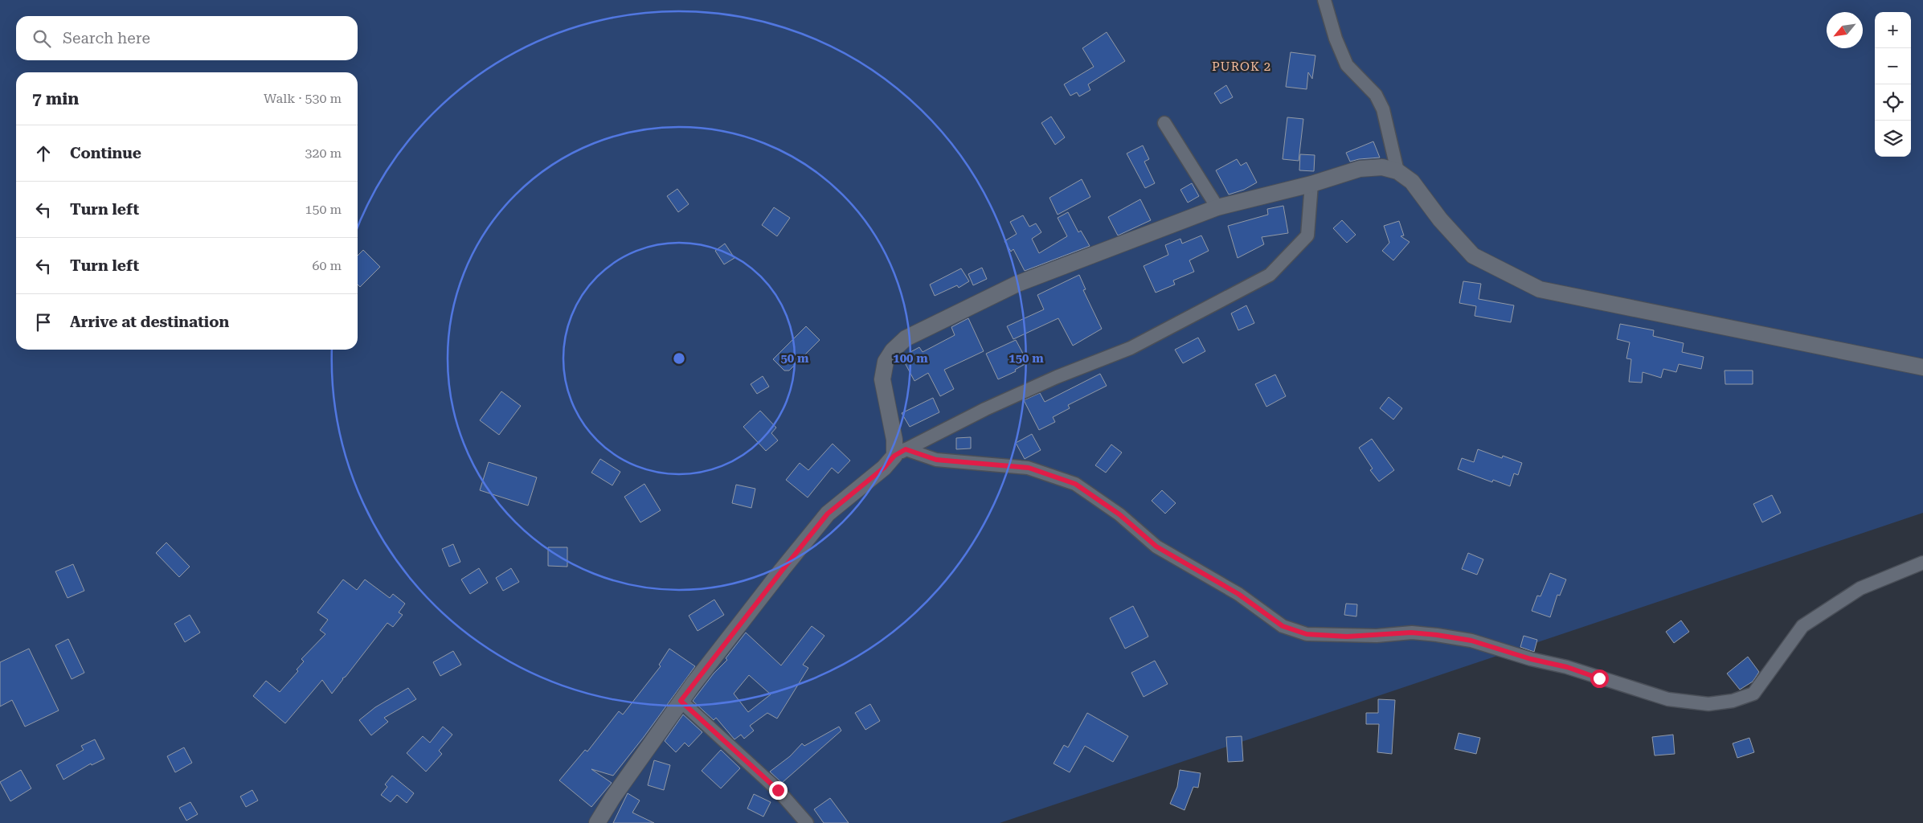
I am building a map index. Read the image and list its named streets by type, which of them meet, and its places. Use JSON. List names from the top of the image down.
{
  "districts": ["PUROK 2"],
  "north": "bottom left",
  "page": {
    "map_buttons": ["+", "−"],
    "search": "Search here",
    "heading": ["7 min", "Walk · 530 m"],
    "list": [
      ["Continue", "320 m"],
      ["Turn left", "150 m"],
      ["Turn left", "60 m"],
      "Arrive at destination"
    ]
  },
  "rings": ["50 m", "100 m", "150 m"]
}
